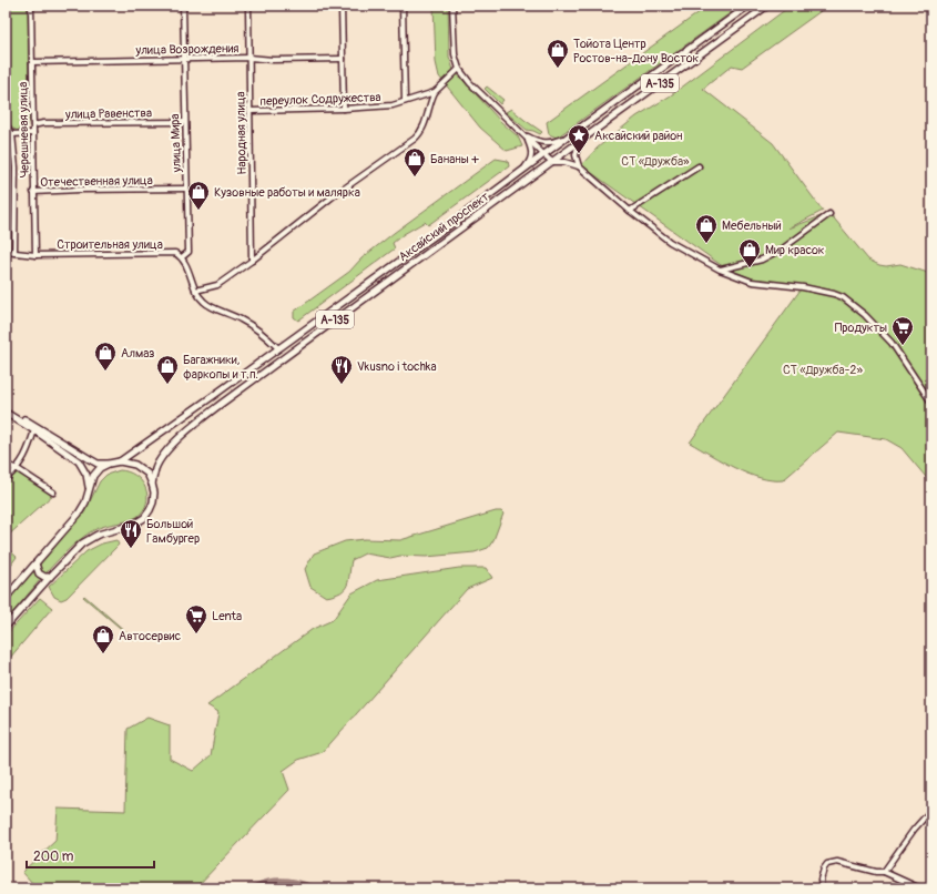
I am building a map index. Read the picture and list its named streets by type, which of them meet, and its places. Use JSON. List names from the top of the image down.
{
  "streets": {
    "main road": ["А-135", "Аксайский проспект"],
    "street": [
      "улица Возрождения",
      "переулок Содружества",
      "улица Равенства",
      "Черешневая улица",
      "Народная улица",
      "улица Мира",
      "Отечественная улица",
      "Строительная улица"
    ]
  },
  "crossings": [
    ["улица Возрождения", "Черешневая улица"],
    ["улица Возрождения", "Народная улица"],
    ["улица Возрождения", "улица Мира"],
    ["переулок Содружества", "Народная улица"],
    ["улица Равенства", "Черешневая улица"],
    ["улица Равенства", "улица Мира"],
    ["Черешневая улица", "Отечественная улица"],
    ["Черешневая улица", "Строительная улица"],
    ["улица Мира", "Отечественная улица"],
    ["улица Мира", "Строительная улица"]
  ],
  "parks": ["СТ «Дружба»", "СТ «Дружба-2»"],
  "places": {
    "shop": [
      "Тойота Центр Ростов-на-Дону Восток",
      "Бананы +",
      "Кузовные работы и малярка",
      "Мебельный",
      "Мир красок",
      "Алмаз",
      "Багажники, фаркопы и т.п.",
      "Автосервис"
    ],
    "place": ["Аксайский район"],
    "supermarket": ["Продукты", "Lenta"],
    "restaurant": ["Vkusno i tochka", "Большой Гамбургер"]
  },
  "scale_bar": "200 m"
}
